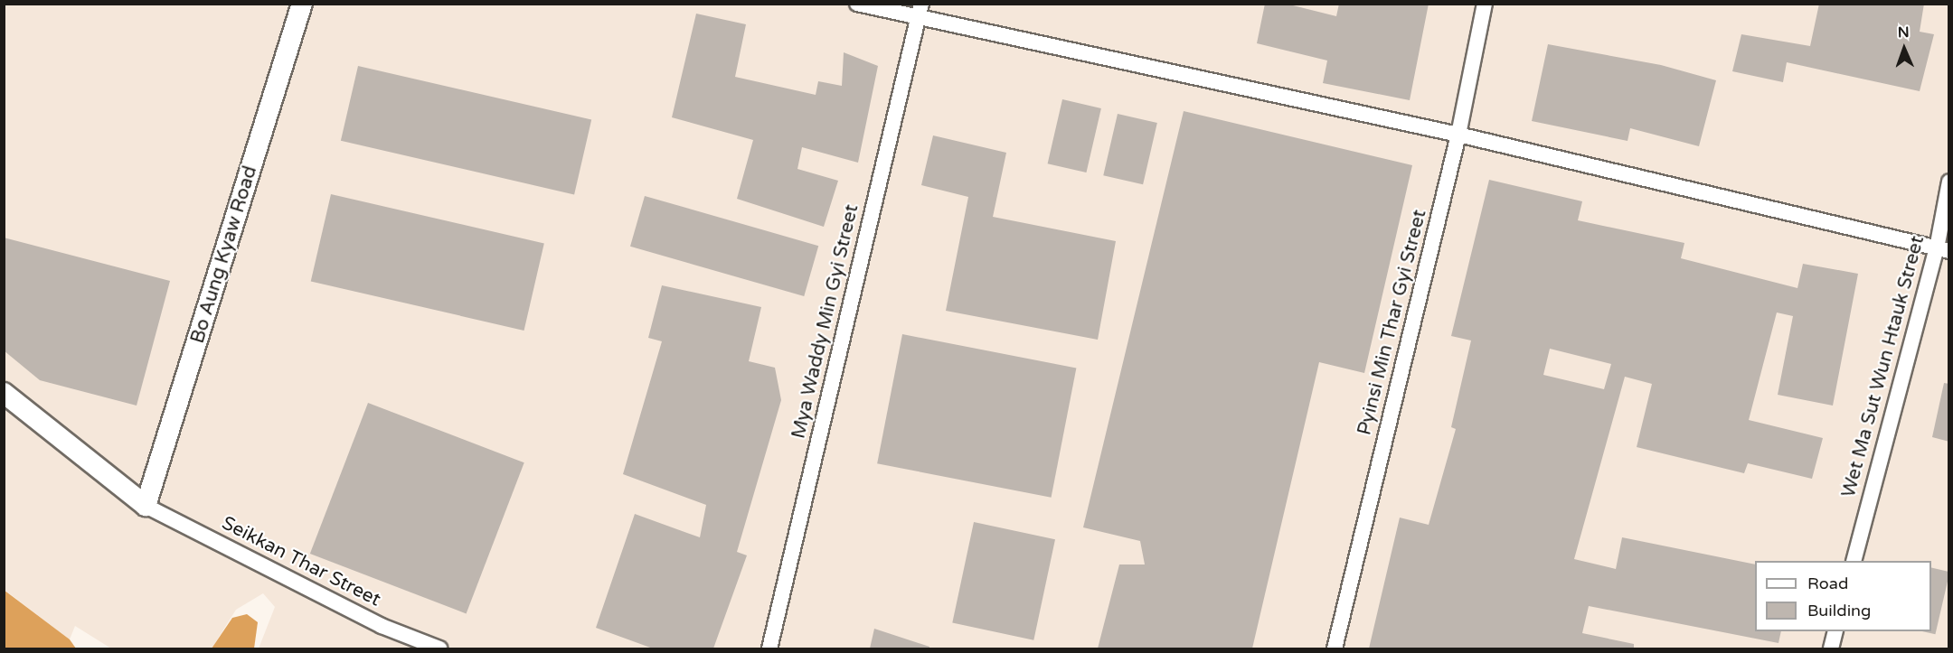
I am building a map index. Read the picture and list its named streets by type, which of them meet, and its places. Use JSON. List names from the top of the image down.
{
  "streets": {
    "street": [
      "Bo Aung Kyaw Road",
      "Mya Waddy Min Gyi Street",
      "Pyinsi Min Thar Gyi Street",
      "Wet Ma Sut Wun Htauk Street",
      "Seikkan Thar Street"
    ]
  },
  "crossings": [
    ["Bo Aung Kyaw Road", "Seikkan Thar Street"]
  ],
  "legend": ["Road", "Building"],
  "north": "top"
}
